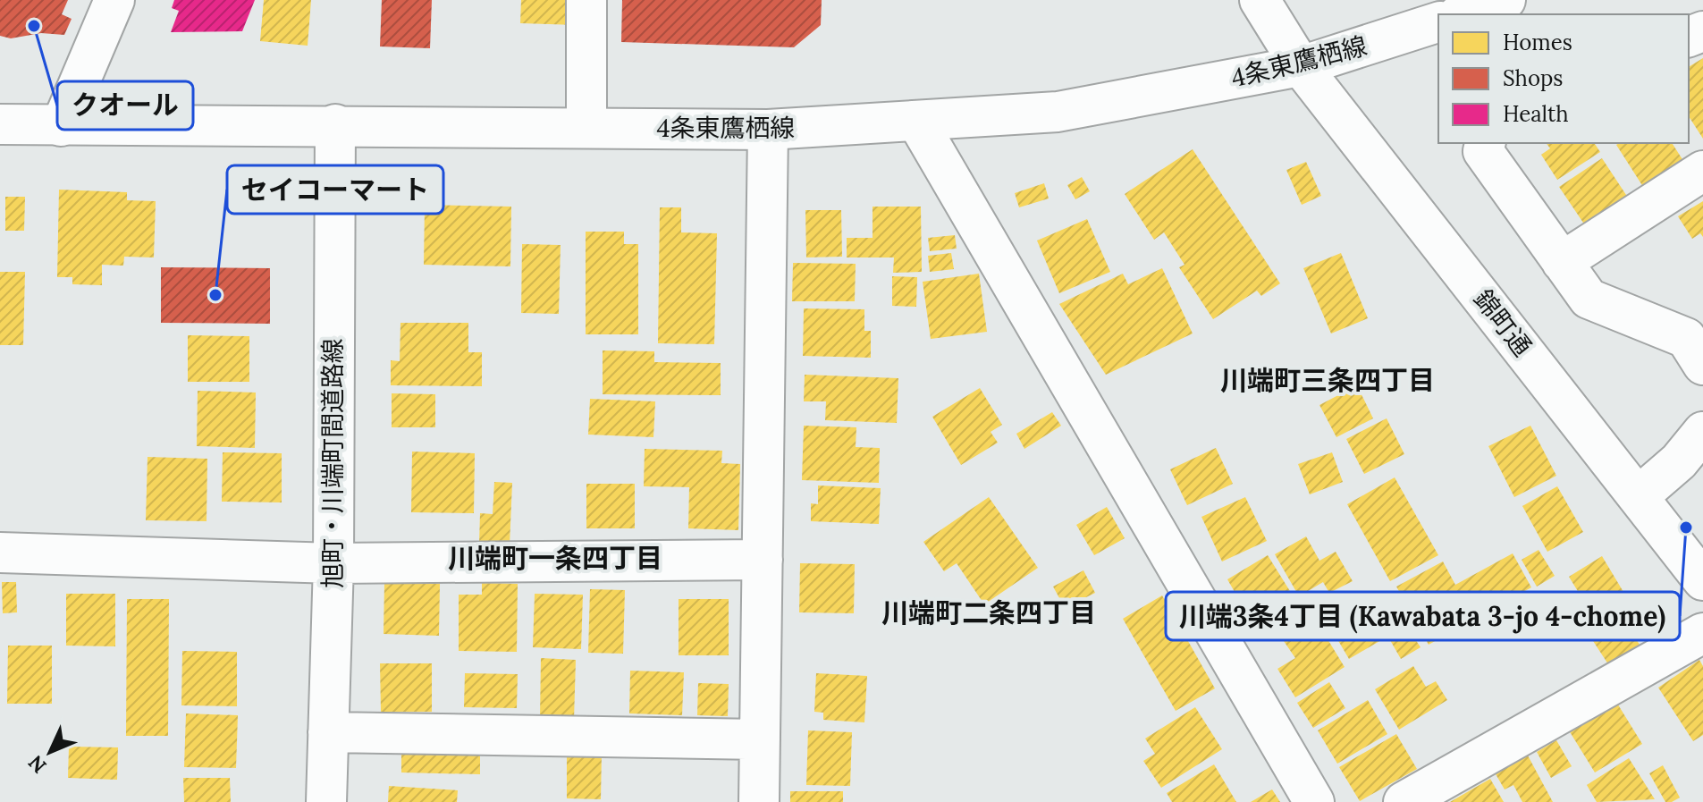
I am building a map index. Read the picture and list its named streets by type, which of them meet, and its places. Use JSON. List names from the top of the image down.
{
  "streets": {
    "street": ["4条東鷹栖線", "錦町通", "旭町・川端町間道路線"]
  },
  "crossings": [
    ["4条東鷹栖線", "錦町通"],
    ["4条東鷹栖線", "旭町・川端町間道路線"]
  ],
  "districts": ["川端町三条四丁目", "川端町一条四丁目", "川端町二条四丁目"],
  "places": ["クオール", "セイコーマート", "川端3条4丁目 (Kawabata 3-jo 4-chome)"],
  "legend": ["Homes", "Shops", "Health"],
  "north": "bottom left"
}
